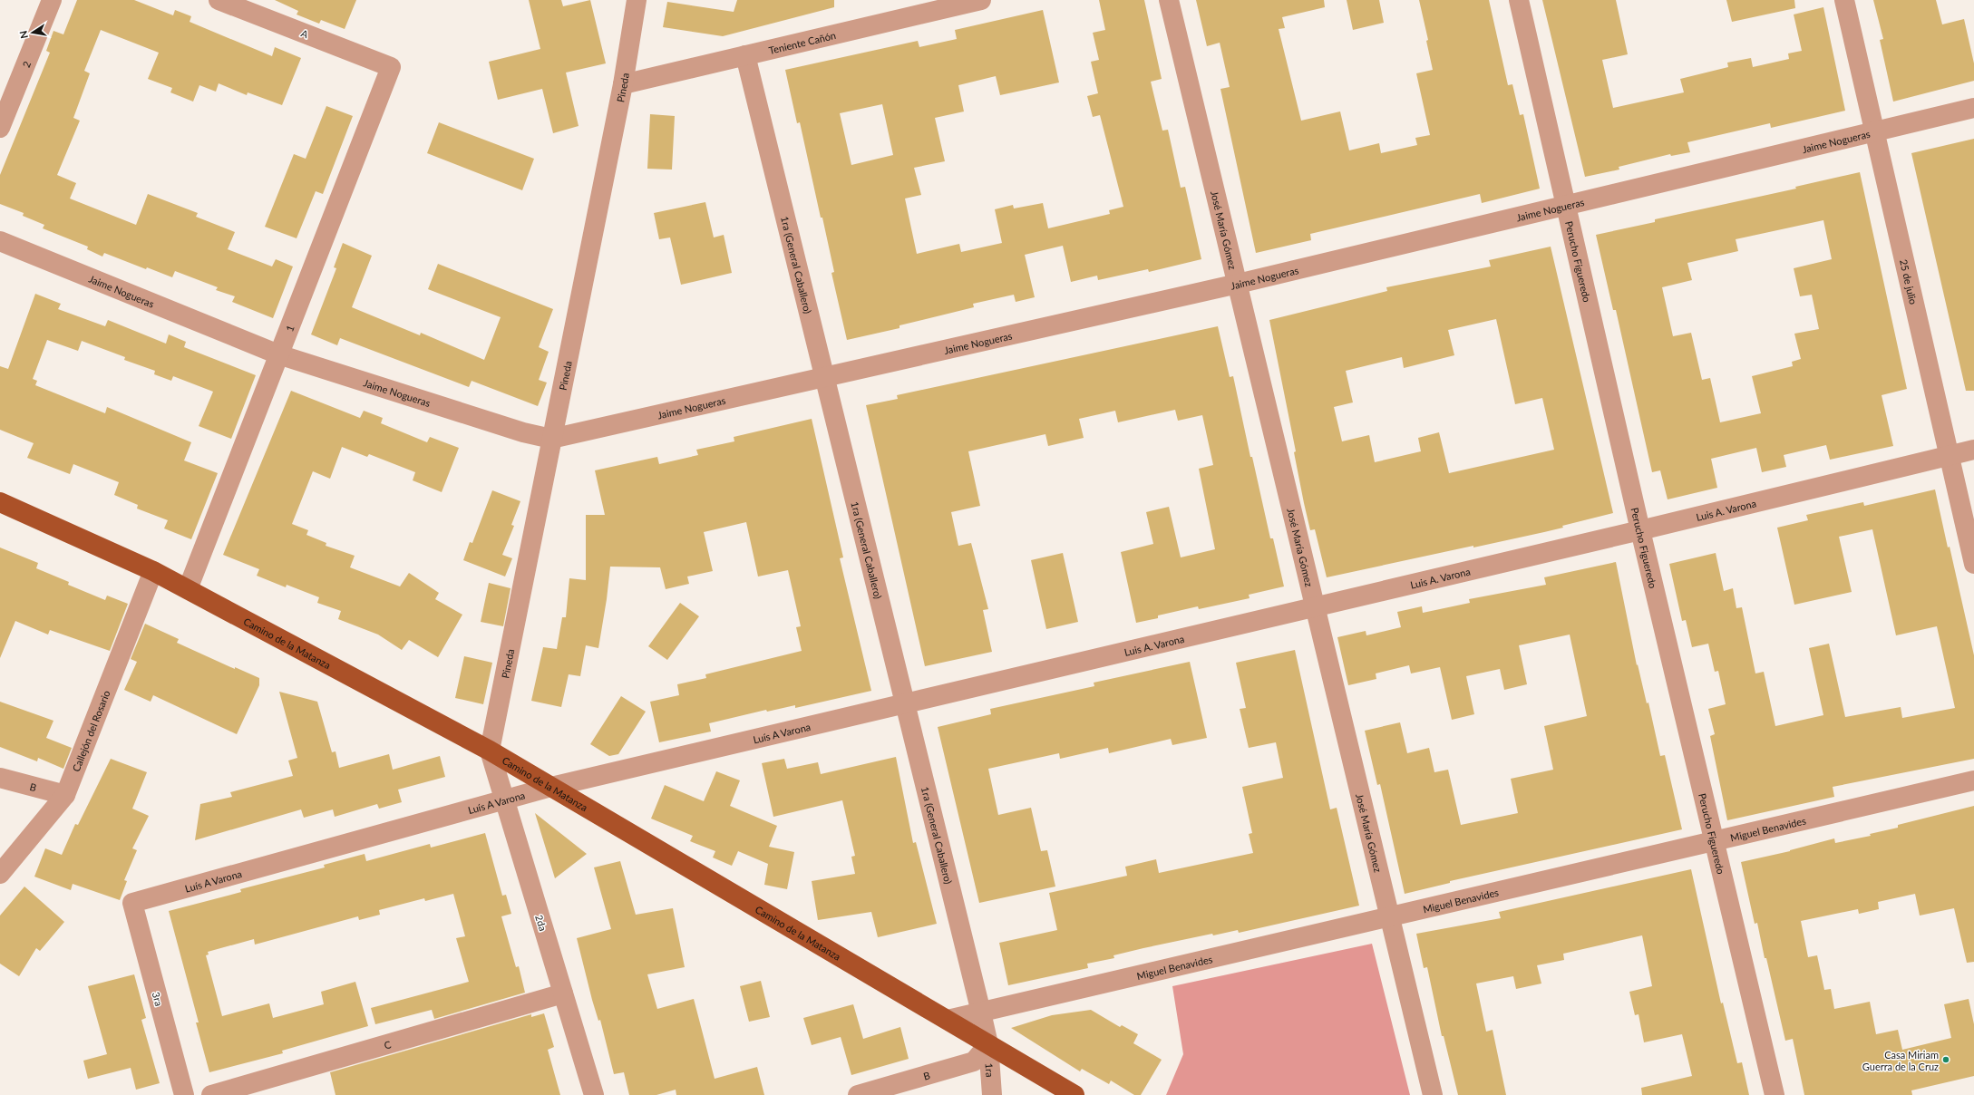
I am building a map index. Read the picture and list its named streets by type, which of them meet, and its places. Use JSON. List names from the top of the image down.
{
  "streets": {
    "main road": ["Camino de la Matanza"],
    "street": [
      "A",
      "Teniente Cañón",
      "2",
      "Pineda",
      "Jaime Nogueras",
      "José María Gómez",
      "Perucho Figueredo",
      "1ra (General Caballero)",
      "25 de julio",
      "1",
      "Luis A. Varona",
      "Callejón del Rosario",
      "Luís A Varona",
      "B",
      "Miguel Benavides",
      "2da",
      "3ra",
      "C",
      "1ra"
    ]
  },
  "crossings": [
    ["A", "1"],
    ["Teniente Cañón", "Pineda"],
    ["Teniente Cañón", "1ra (General Caballero)"],
    ["Pineda", "Jaime Nogueras"],
    ["Pineda", "Camino de la Matanza"],
    ["Pineda", "2da"],
    ["Jaime Nogueras", "José María Gómez"],
    ["Jaime Nogueras", "Perucho Figueredo"],
    ["Jaime Nogueras", "1ra (General Caballero)"],
    ["Jaime Nogueras", "25 de julio"],
    ["Jaime Nogueras", "1"],
    ["José María Gómez", "Luis A. Varona"],
    ["José María Gómez", "Miguel Benavides"],
    ["Perucho Figueredo", "Luis A. Varona"],
    ["Perucho Figueredo", "Miguel Benavides"],
    ["1ra (General Caballero)", "Luis A. Varona"],
    ["1ra (General Caballero)", "Camino de la Matanza"],
    ["1ra (General Caballero)", "Luís A Varona"],
    ["1ra (General Caballero)", "B"],
    ["1ra (General Caballero)", "Miguel Benavides"],
    ["1ra (General Caballero)", "1ra"],
    ["25 de julio", "Luis A. Varona"],
    ["1", "Camino de la Matanza"],
    ["Luis A. Varona", "Luís A Varona"],
    ["Camino de la Matanza", "Callejón del Rosario"],
    ["Camino de la Matanza", "Luís A Varona"],
    ["Camino de la Matanza", "B"],
    ["Camino de la Matanza", "Miguel Benavides"],
    ["Camino de la Matanza", "2da"],
    ["Camino de la Matanza", "1ra"],
    ["Callejón del Rosario", "B"],
    ["Luís A Varona", "2da"],
    ["Luís A Varona", "3ra"],
    ["B", "1ra"],
    ["2da", "C"]
  ],
  "places": ["Casa Miriam Guerra de la Cruz"],
  "north": "left"
}
